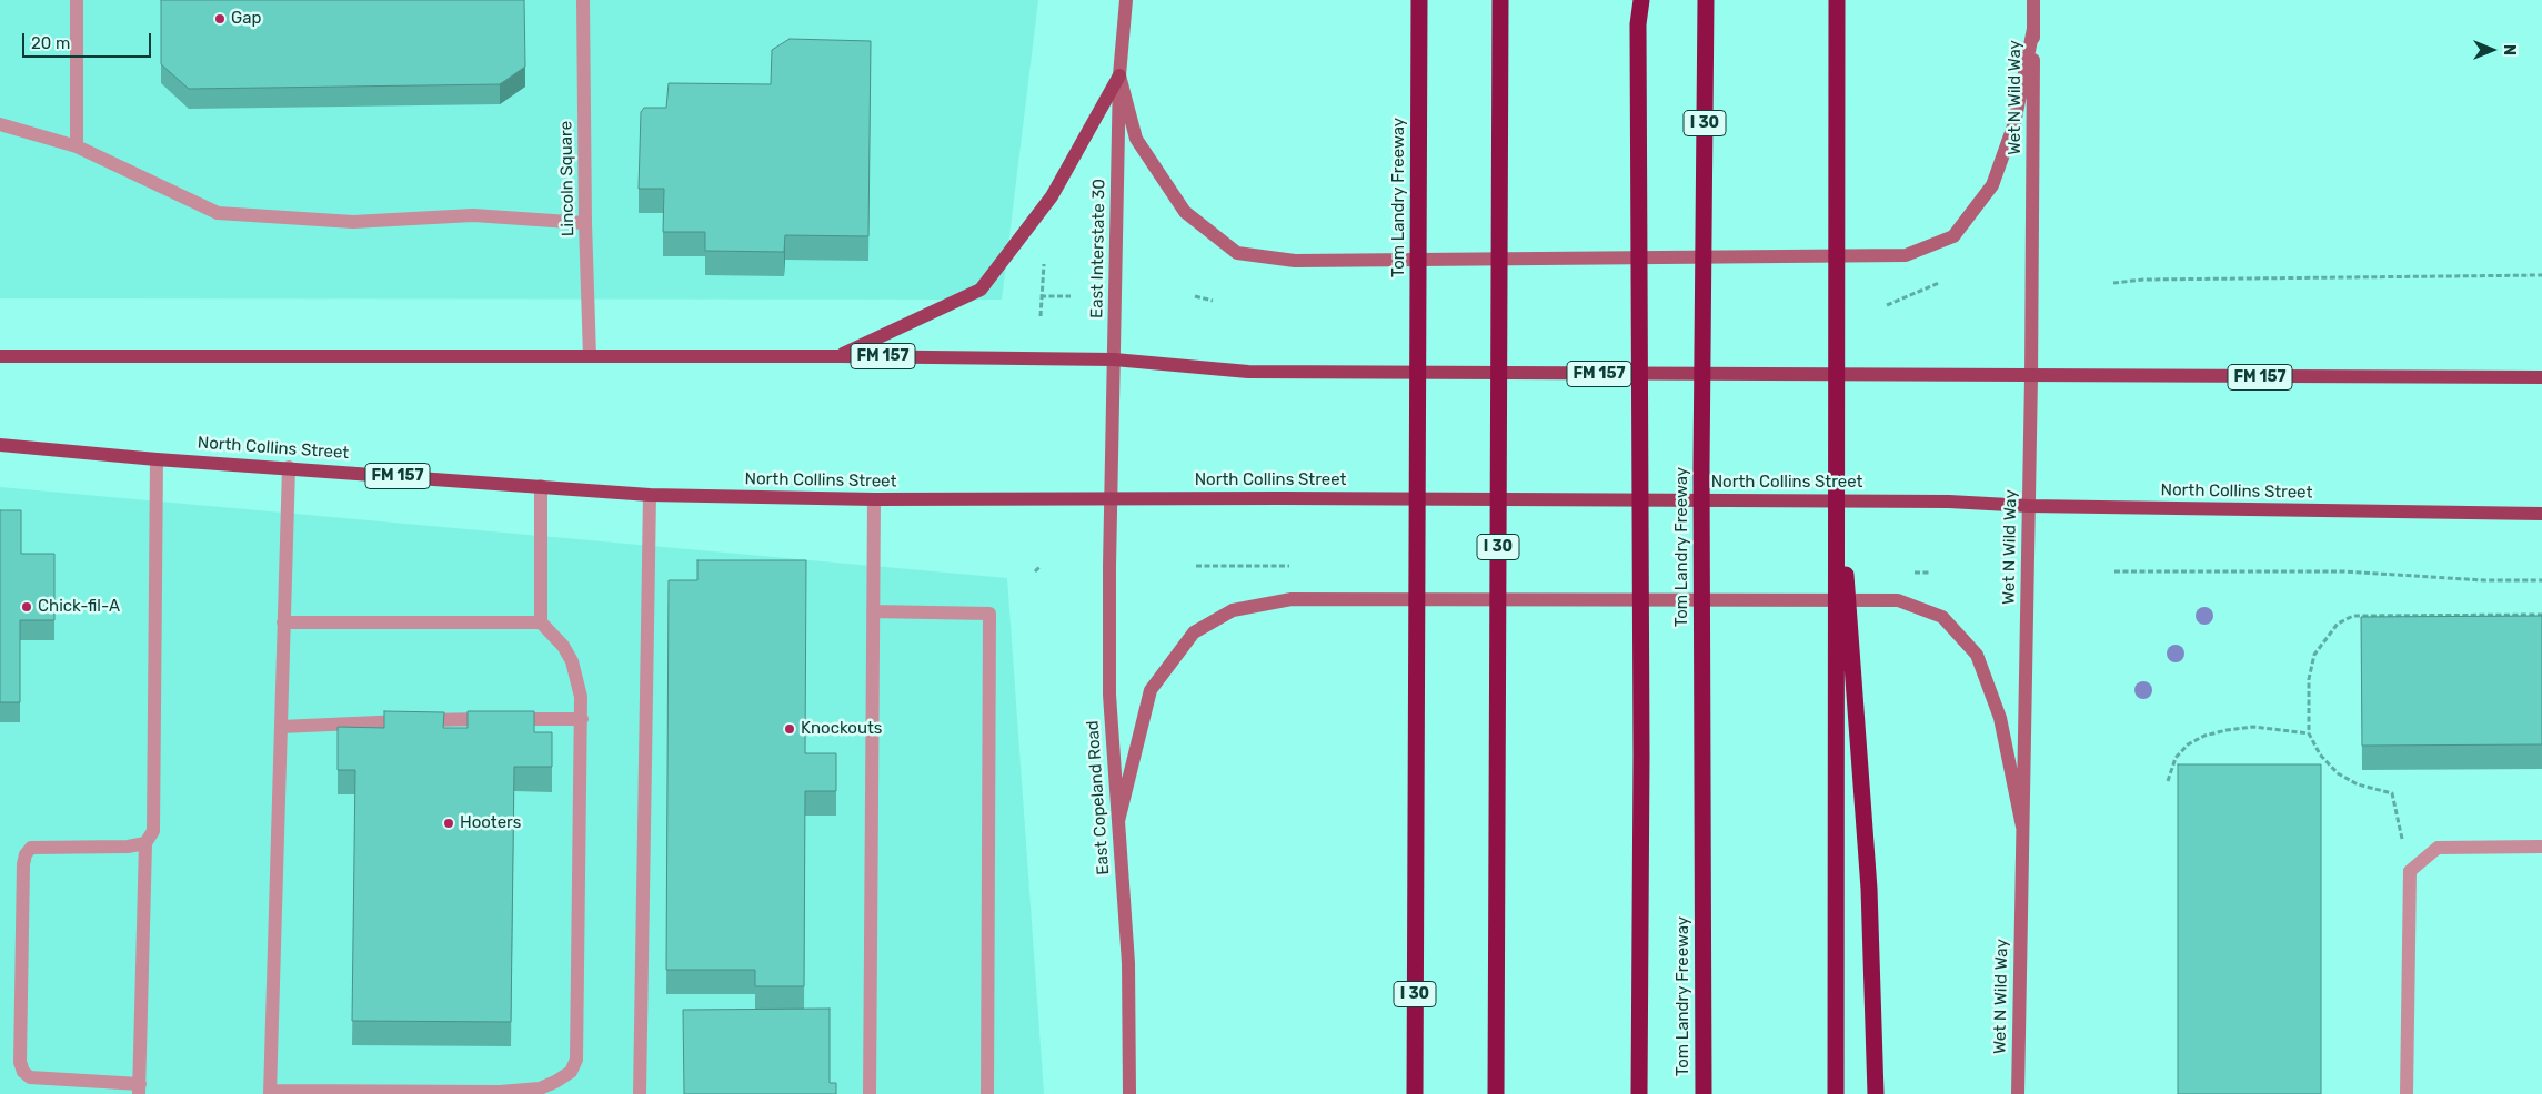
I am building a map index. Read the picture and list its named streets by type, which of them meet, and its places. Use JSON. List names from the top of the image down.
{
  "streets": {
    "highway": ["I 30", "Tom Landry Freeway"],
    "main road": [
      "Wet N Wild Way",
      "East Interstate 30",
      "FM 157",
      "North Collins Street",
      "East Copeland Road"
    ],
    "street": ["Lincoln Square"]
  },
  "crossings": [
    ["Wet N Wild Way", "FM 157"],
    ["Wet N Wild Way", "North Collins Street"],
    ["Lincoln Square", "FM 157"],
    ["East Interstate 30", "FM 157"],
    ["East Interstate 30", "North Collins Street"],
    ["East Interstate 30", "East Copeland Road"],
    ["North Collins Street", "East Copeland Road"]
  ],
  "places": [
    "Gap",
    "Chick-fil-A",
    "Knockouts",
    "Hooters"
  ],
  "scale_bar": "20 m",
  "north": "right"
}
